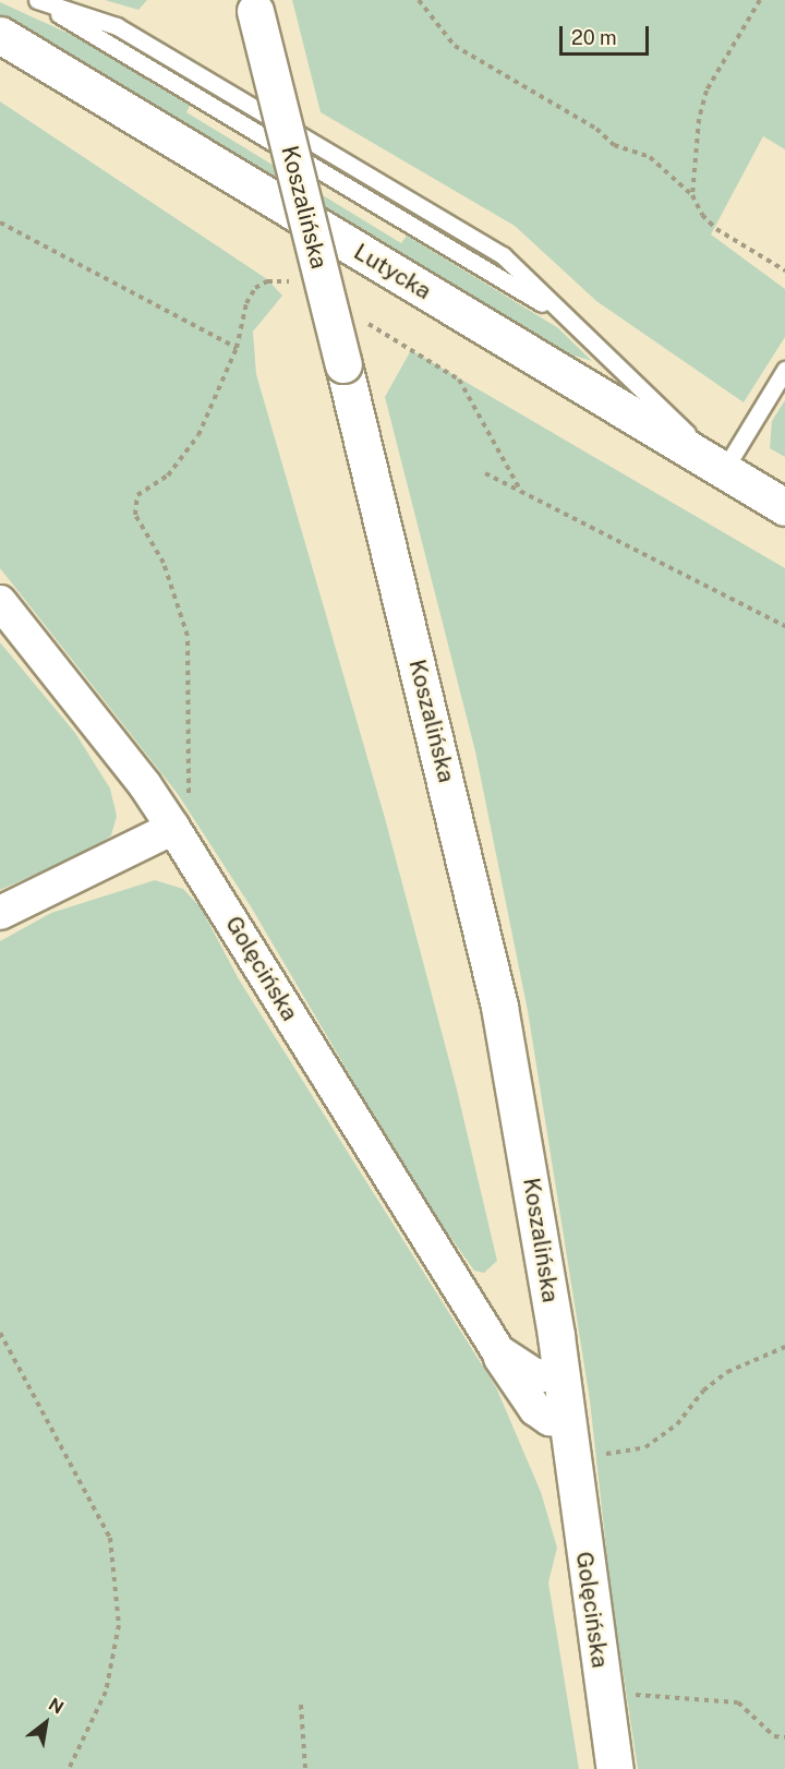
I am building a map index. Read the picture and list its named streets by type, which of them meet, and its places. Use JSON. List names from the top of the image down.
{
  "streets": {
    "street": ["Koszalińska", "Lutycka", "Golęcińska"]
  },
  "crossings": [
    ["Koszalińska", "Golęcińska"]
  ],
  "scale_bar": "20 m",
  "north": "top right"
}
